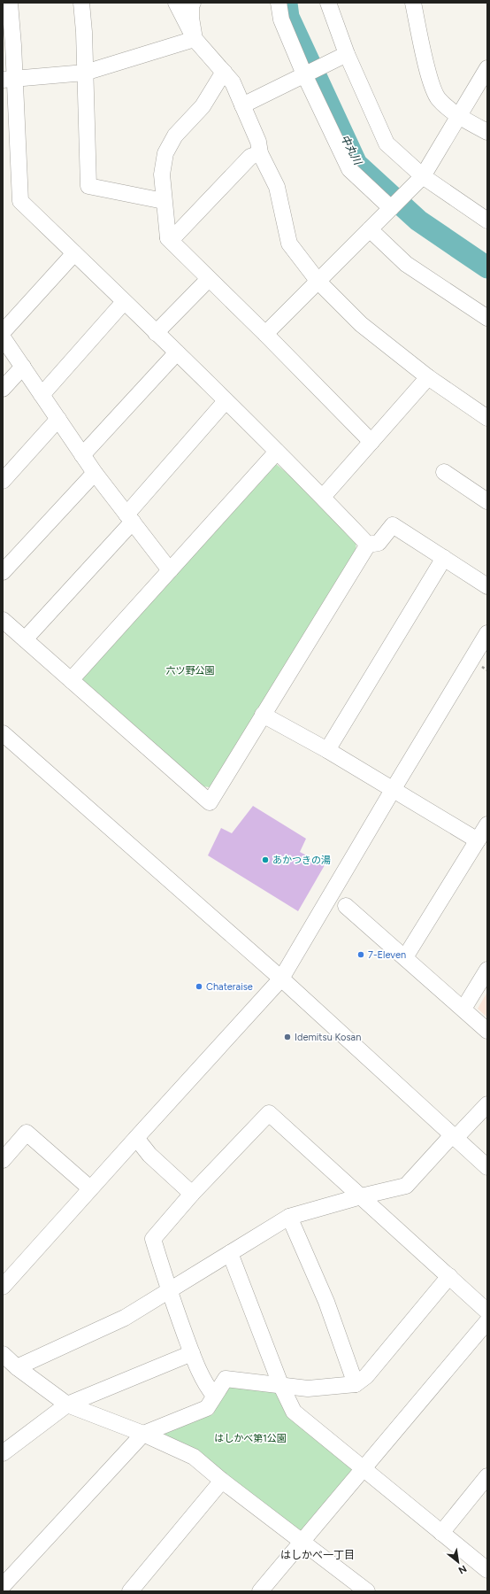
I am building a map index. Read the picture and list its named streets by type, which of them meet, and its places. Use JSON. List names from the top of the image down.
{
  "districts": ["はしかべ一丁目"],
  "water": ["中丸川"],
  "parks": ["六ツ野公園", "はしかべ第1公園"],
  "places": [
    "あかつきの湯",
    "7-Eleven",
    "Chateraise",
    "Idemitsu Kosan"
  ],
  "north": "bottom right"
}
